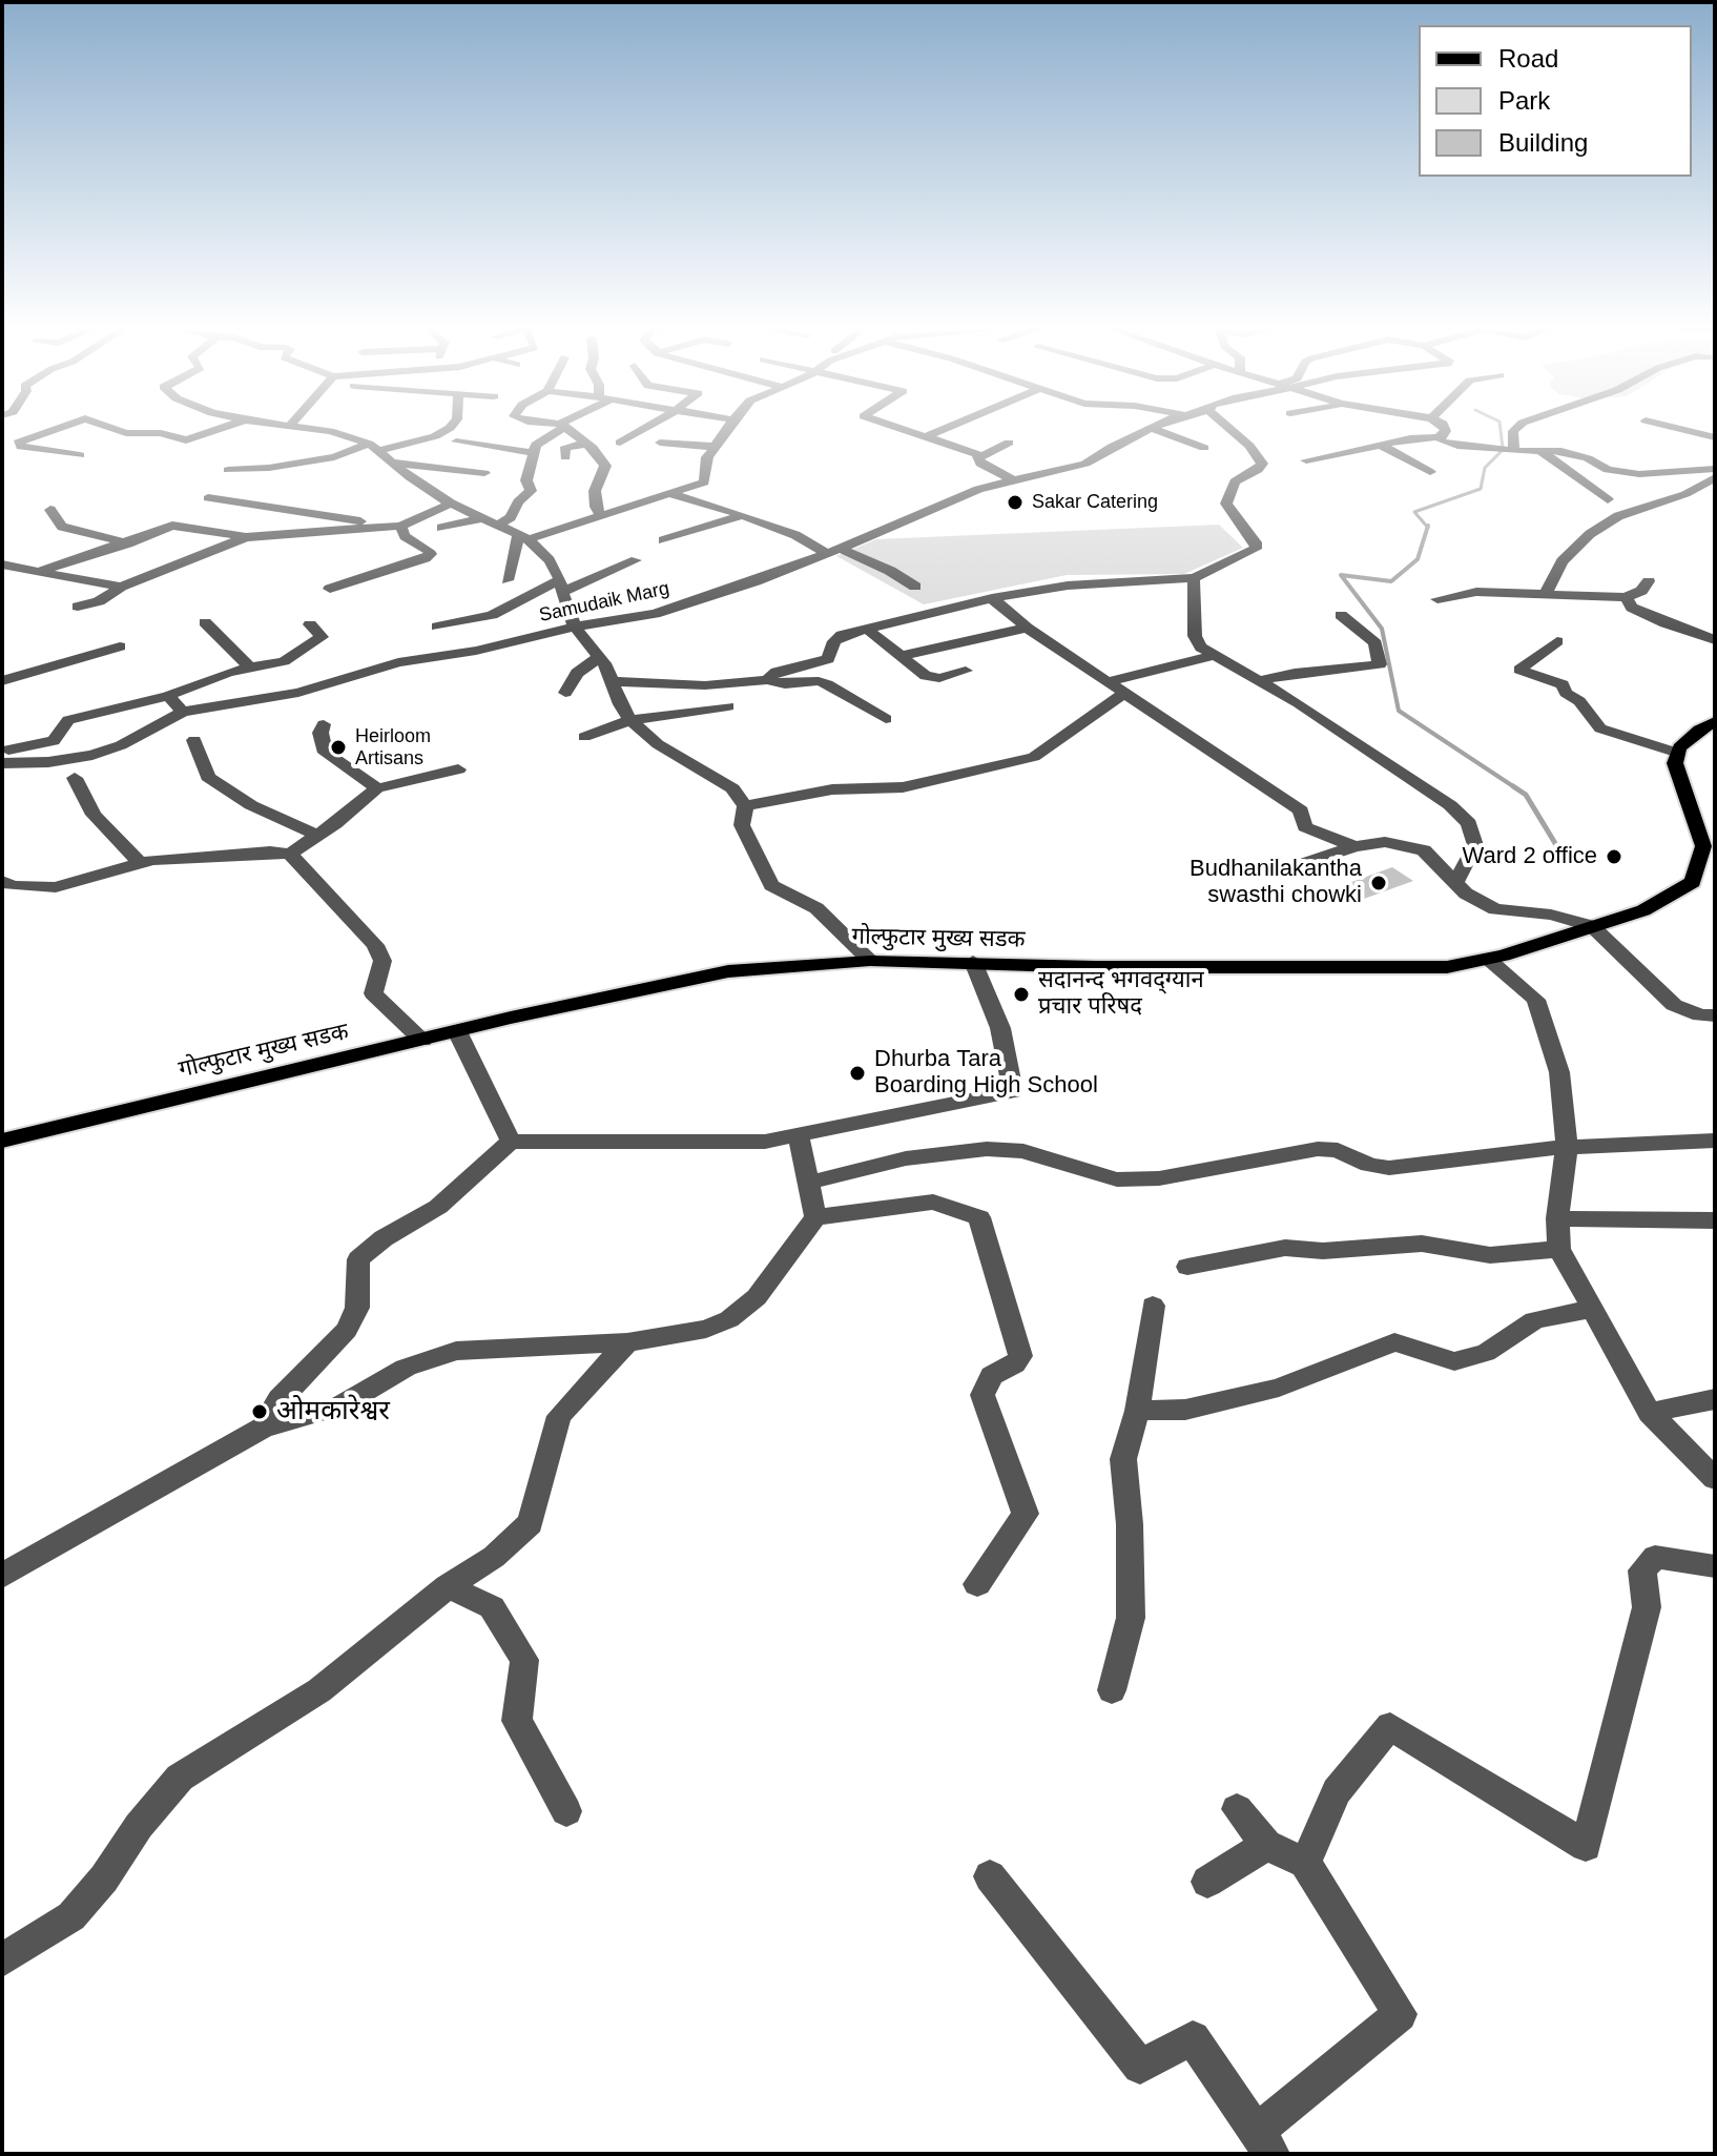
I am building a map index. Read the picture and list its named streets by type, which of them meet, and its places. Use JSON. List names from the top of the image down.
{
  "streets": {
    "main road": ["गोल्फुटार मुख्य सडक"],
    "street": ["Samudaik Marg"]
  },
  "places": [
    "Sakar Catering",
    "Heirloom Artisans",
    "Ward 2 office",
    "Budhanilakantha swasthi chowki",
    "सदानन्द भगवद्ग्यान प्रचार परिषद",
    "Dhurba Tara Boarding High School",
    "ओमकारेश्वर"
  ],
  "legend": ["Road", "Park", "Building"]
}
